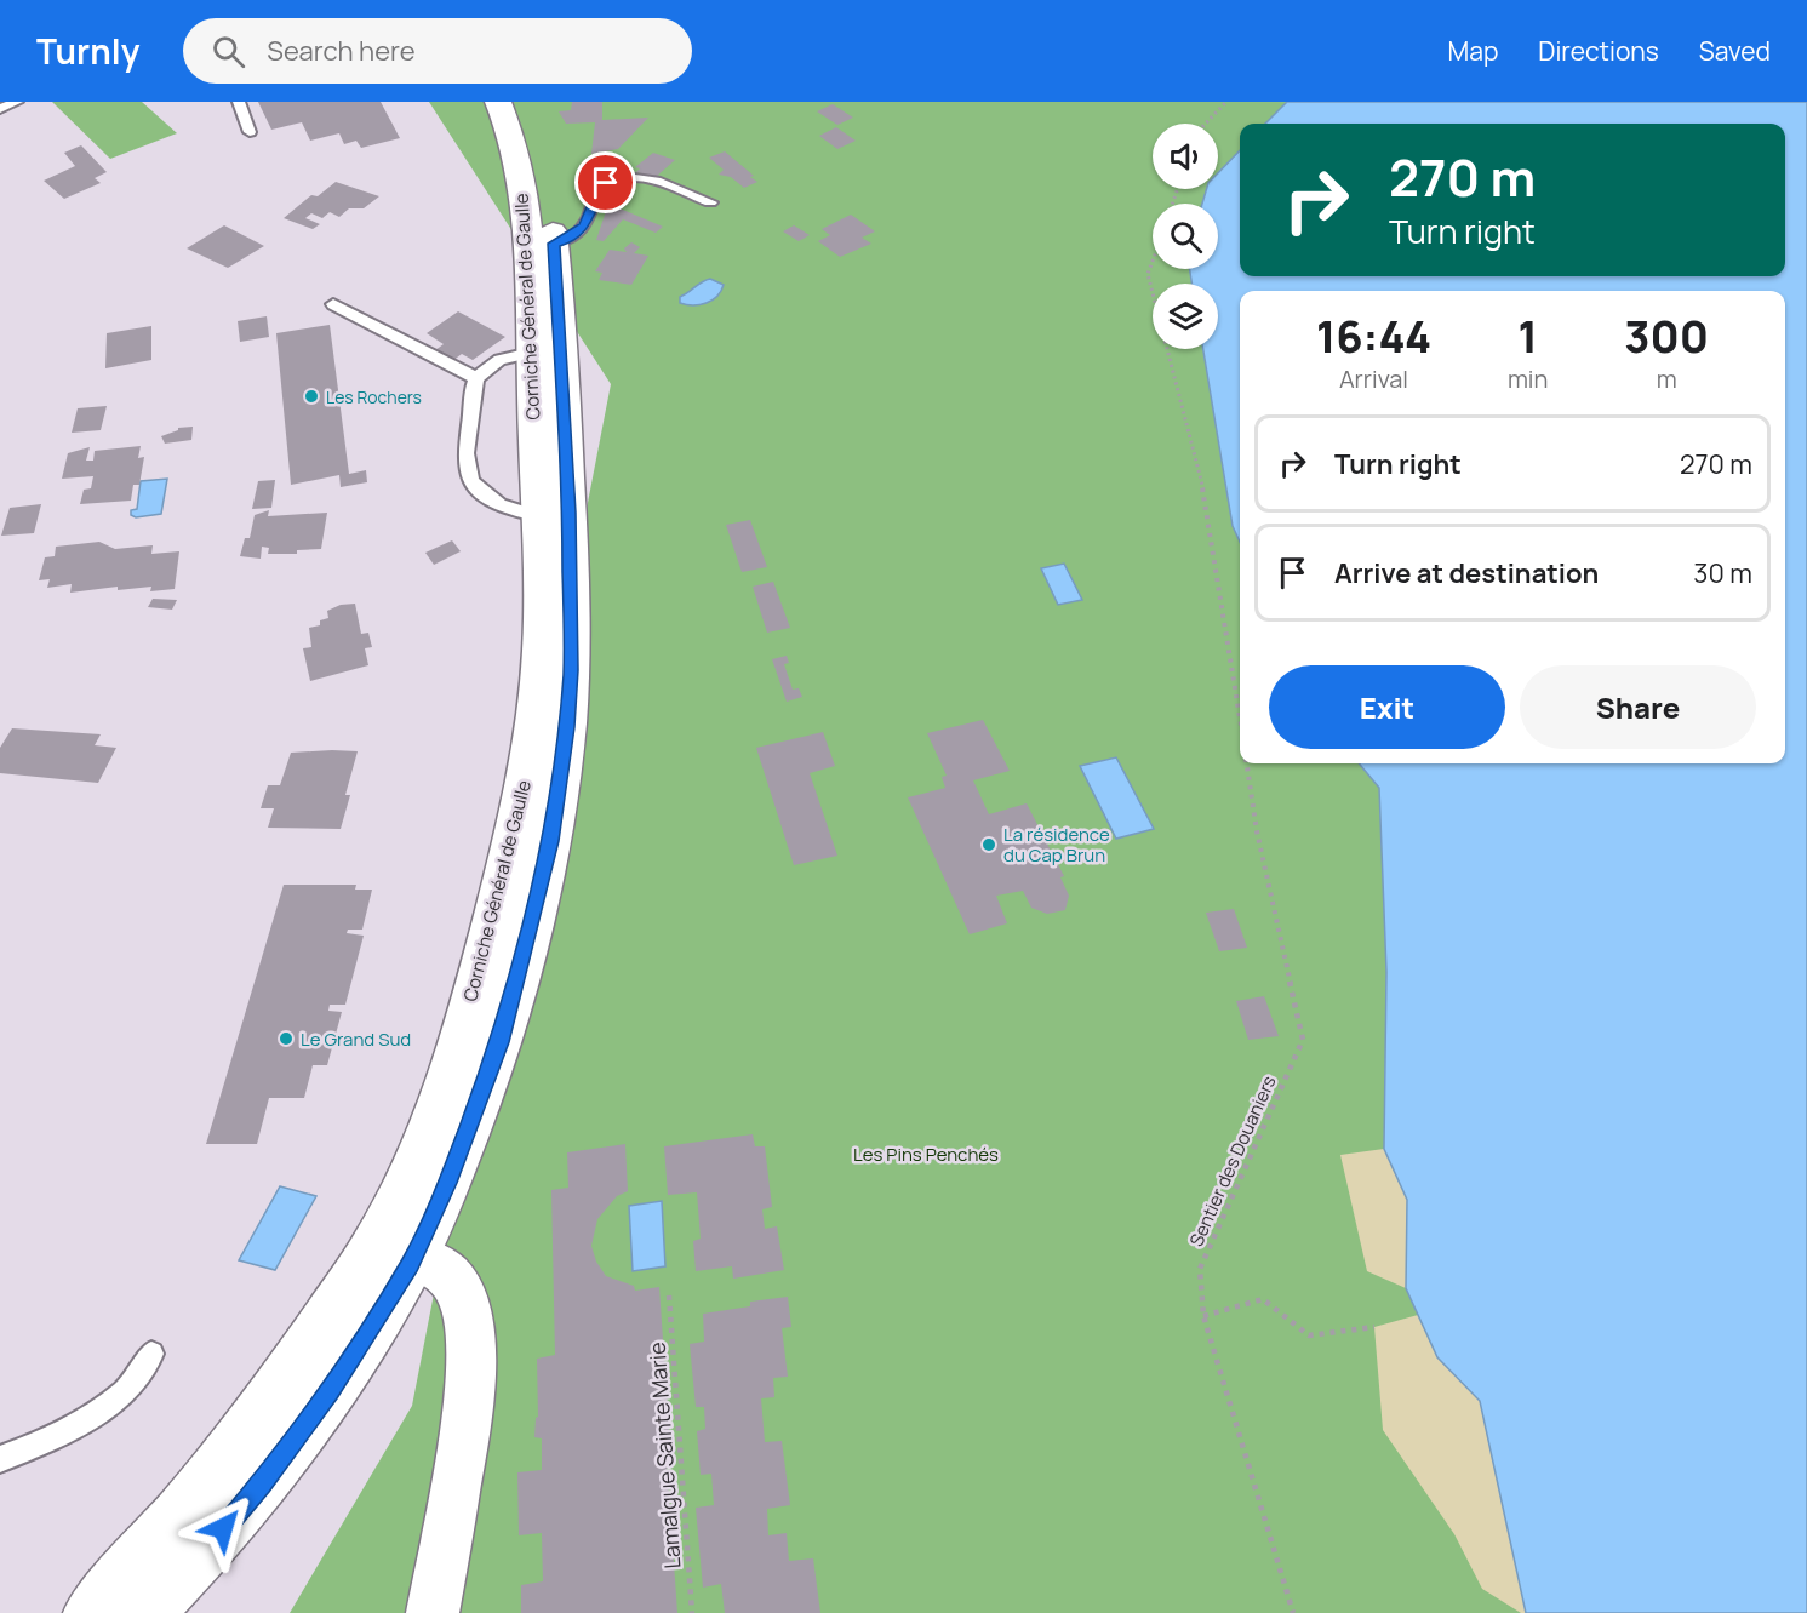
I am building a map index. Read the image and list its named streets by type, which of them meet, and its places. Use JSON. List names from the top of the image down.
{
  "streets": {
    "main road": ["Corniche Général de Gaulle"],
    "path": ["Sentier des Douaniers", "Lamalgue Sainte Marie"]
  },
  "parks": ["Les Pins Penchés"],
  "places": ["Les Rochers", "La résidence du Cap Brun", "Le Grand Sud"],
  "page": {
    "header": "Turnly",
    "search": "Search here",
    "nav": ["Map", "Directions", "Saved"],
    "turn": ["270 m", "Turn right"],
    "eta": [
      "16:44",
      "Arrival",
      "1",
      "min",
      "300",
      "m"
    ],
    "list": [
      {
        "name": "Turn right",
        "value": "270 m"
      },
      {
        "name": "Arrive at destination",
        "value": "30 m"
      }
    ],
    "buttons": ["Exit", "Share"]
  }
}
